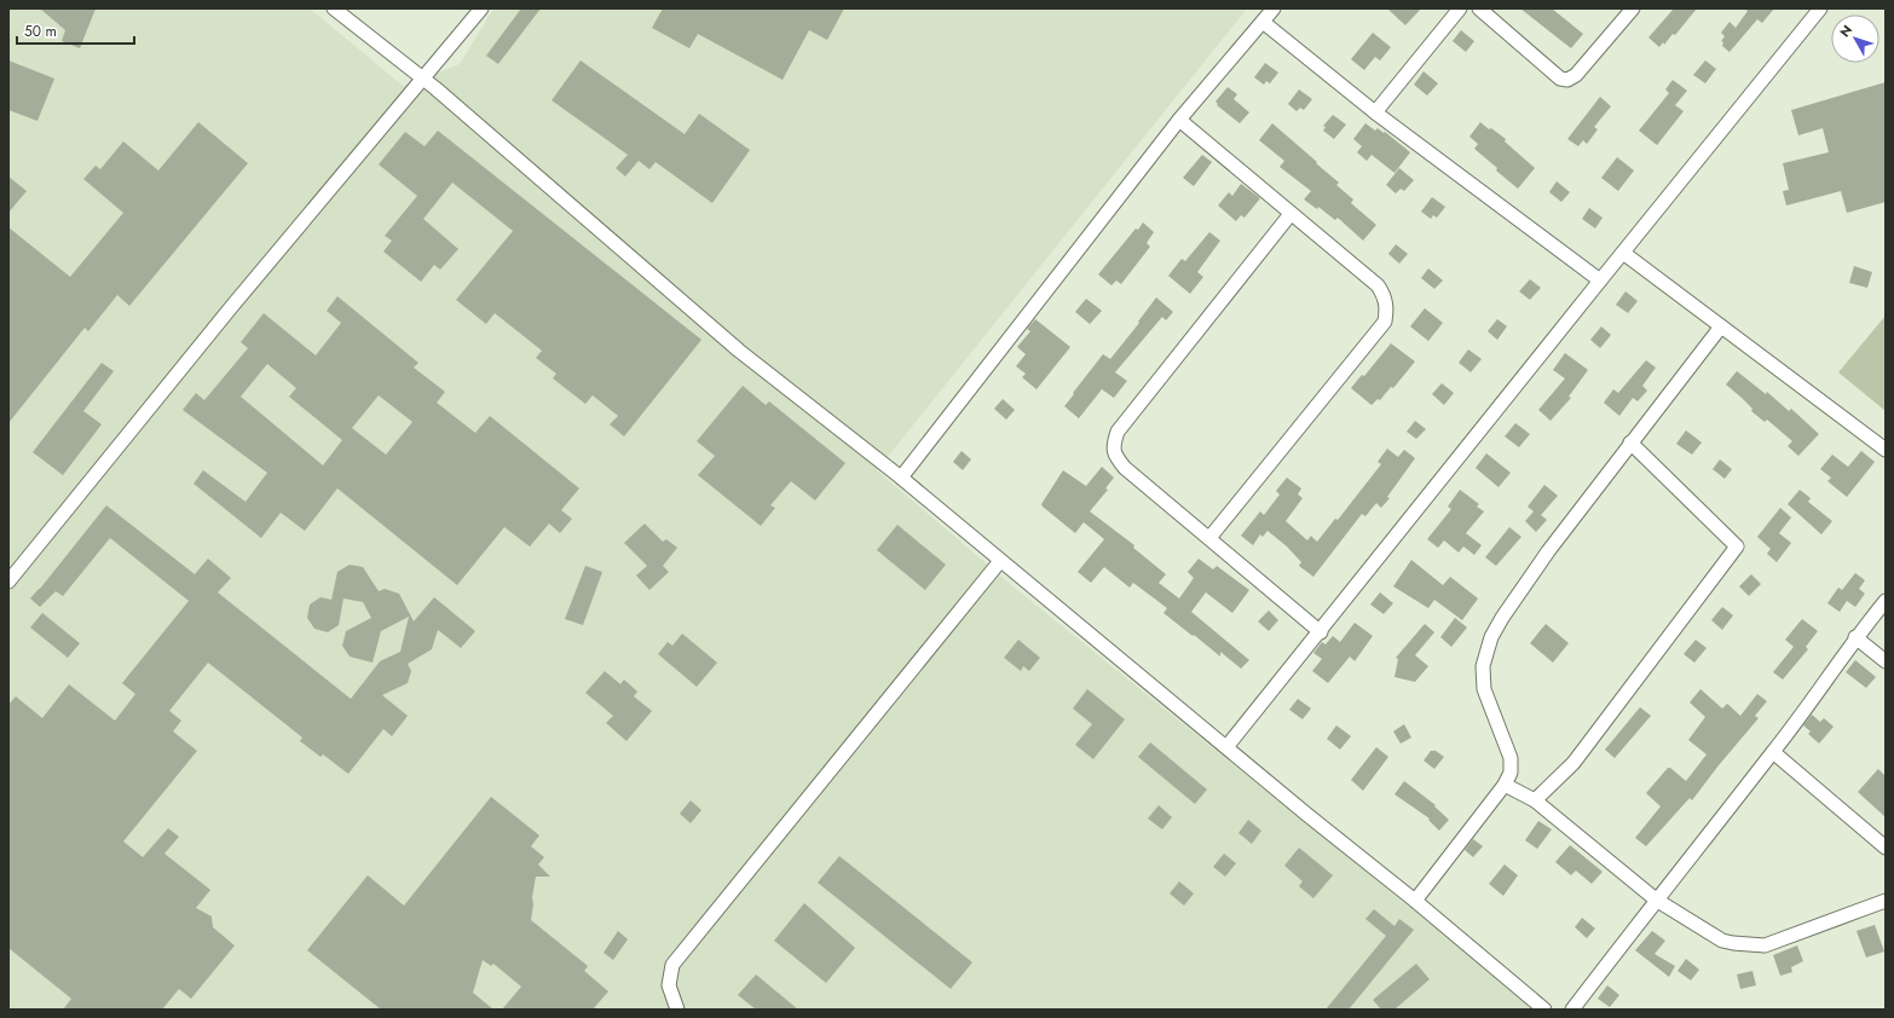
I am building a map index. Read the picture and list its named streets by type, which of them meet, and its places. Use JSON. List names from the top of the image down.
{
  "scale_bar": "50 m",
  "north": "top left"
}
